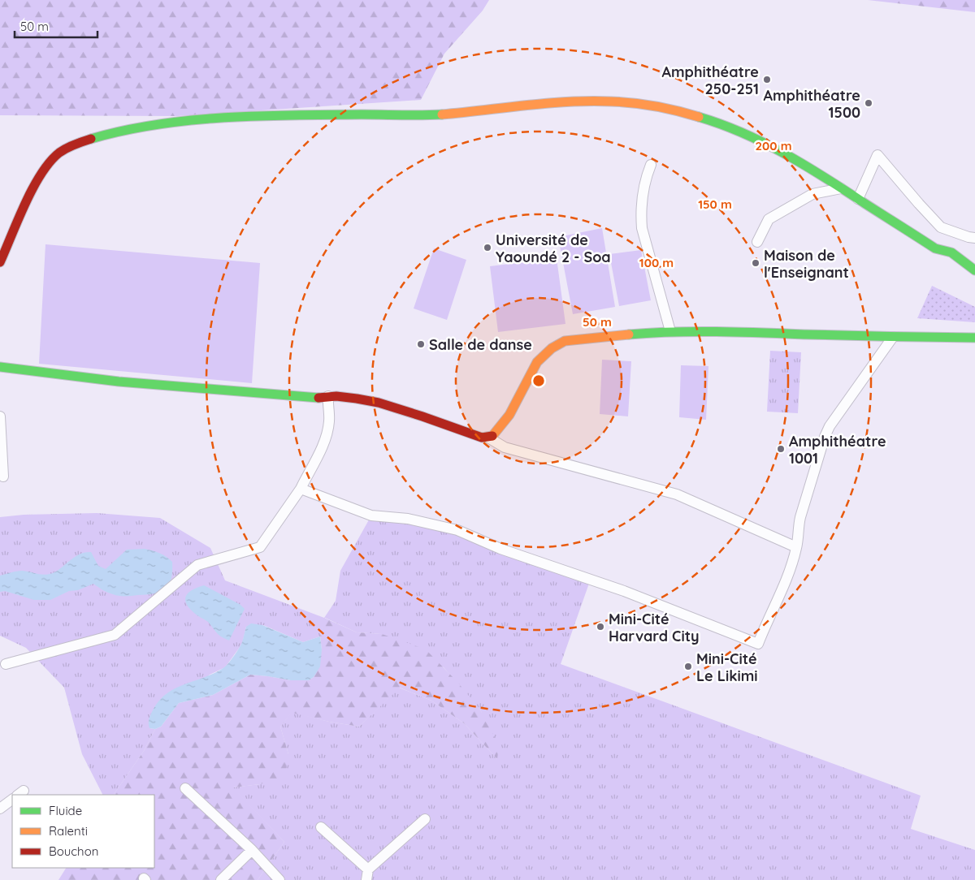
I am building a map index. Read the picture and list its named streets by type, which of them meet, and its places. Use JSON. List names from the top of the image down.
{
  "places": [
    "Amphithéatre 250-251",
    "Amphithéatre 1500",
    "Université de Yaoundé 2 - Soa",
    "Maison de l'Enseignant",
    "Salle de danse",
    "Amphithéatre 1001",
    "Mini-Cité Harvard City",
    "Mini-Cité Le Likimi"
  ],
  "legend": ["Fluide", "Ralenti", "Bouchon"],
  "scale_bar": "50 m",
  "rings": [
    "200 m",
    "150 m",
    "100 m",
    "50 m"
  ]
}
